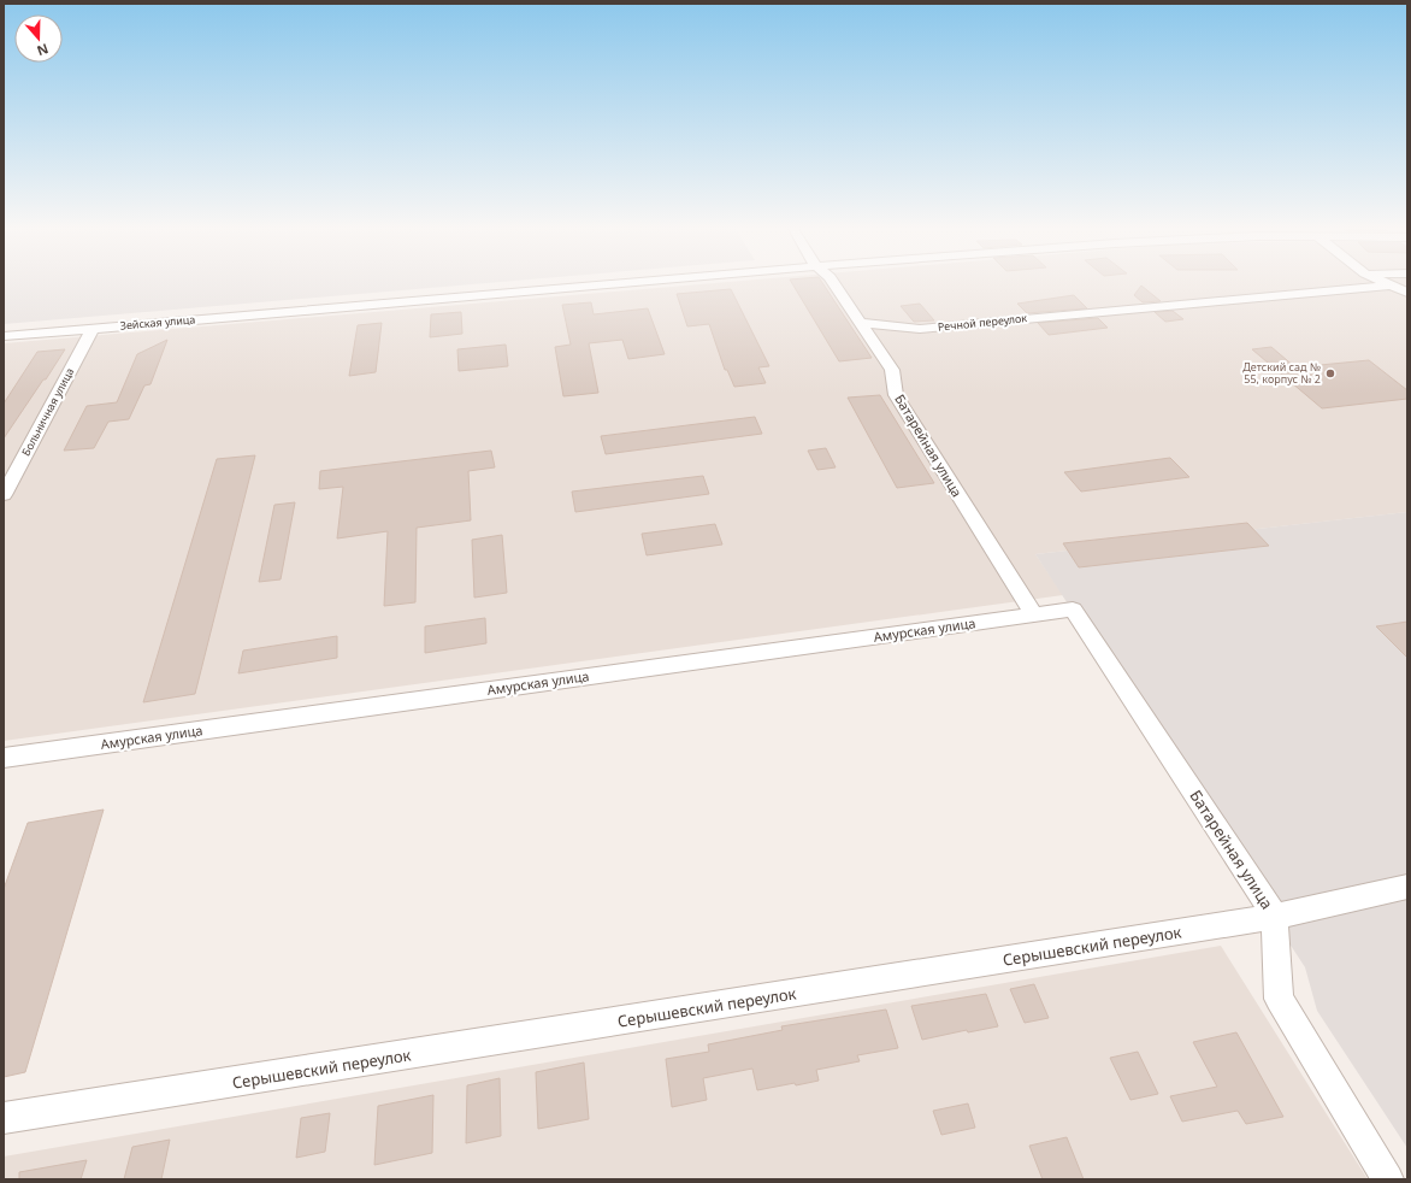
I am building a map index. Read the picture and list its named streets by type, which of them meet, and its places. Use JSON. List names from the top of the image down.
{
  "streets": {
    "street": [
      "Зейская улица",
      "Речной переулок",
      "Больничная улица",
      "Батарейная улица",
      "Амурская улица",
      "Серышевский переулок"
    ]
  },
  "crossings": [
    ["Зейская улица", "Больничная улица"],
    ["Речной переулок", "Батарейная улица"],
    ["Батарейная улица", "Амурская улица"],
    ["Батарейная улица", "Серышевский переулок"]
  ],
  "places": ["Детский сад № 55, корпус № 2"],
  "north": "bottom"
}
